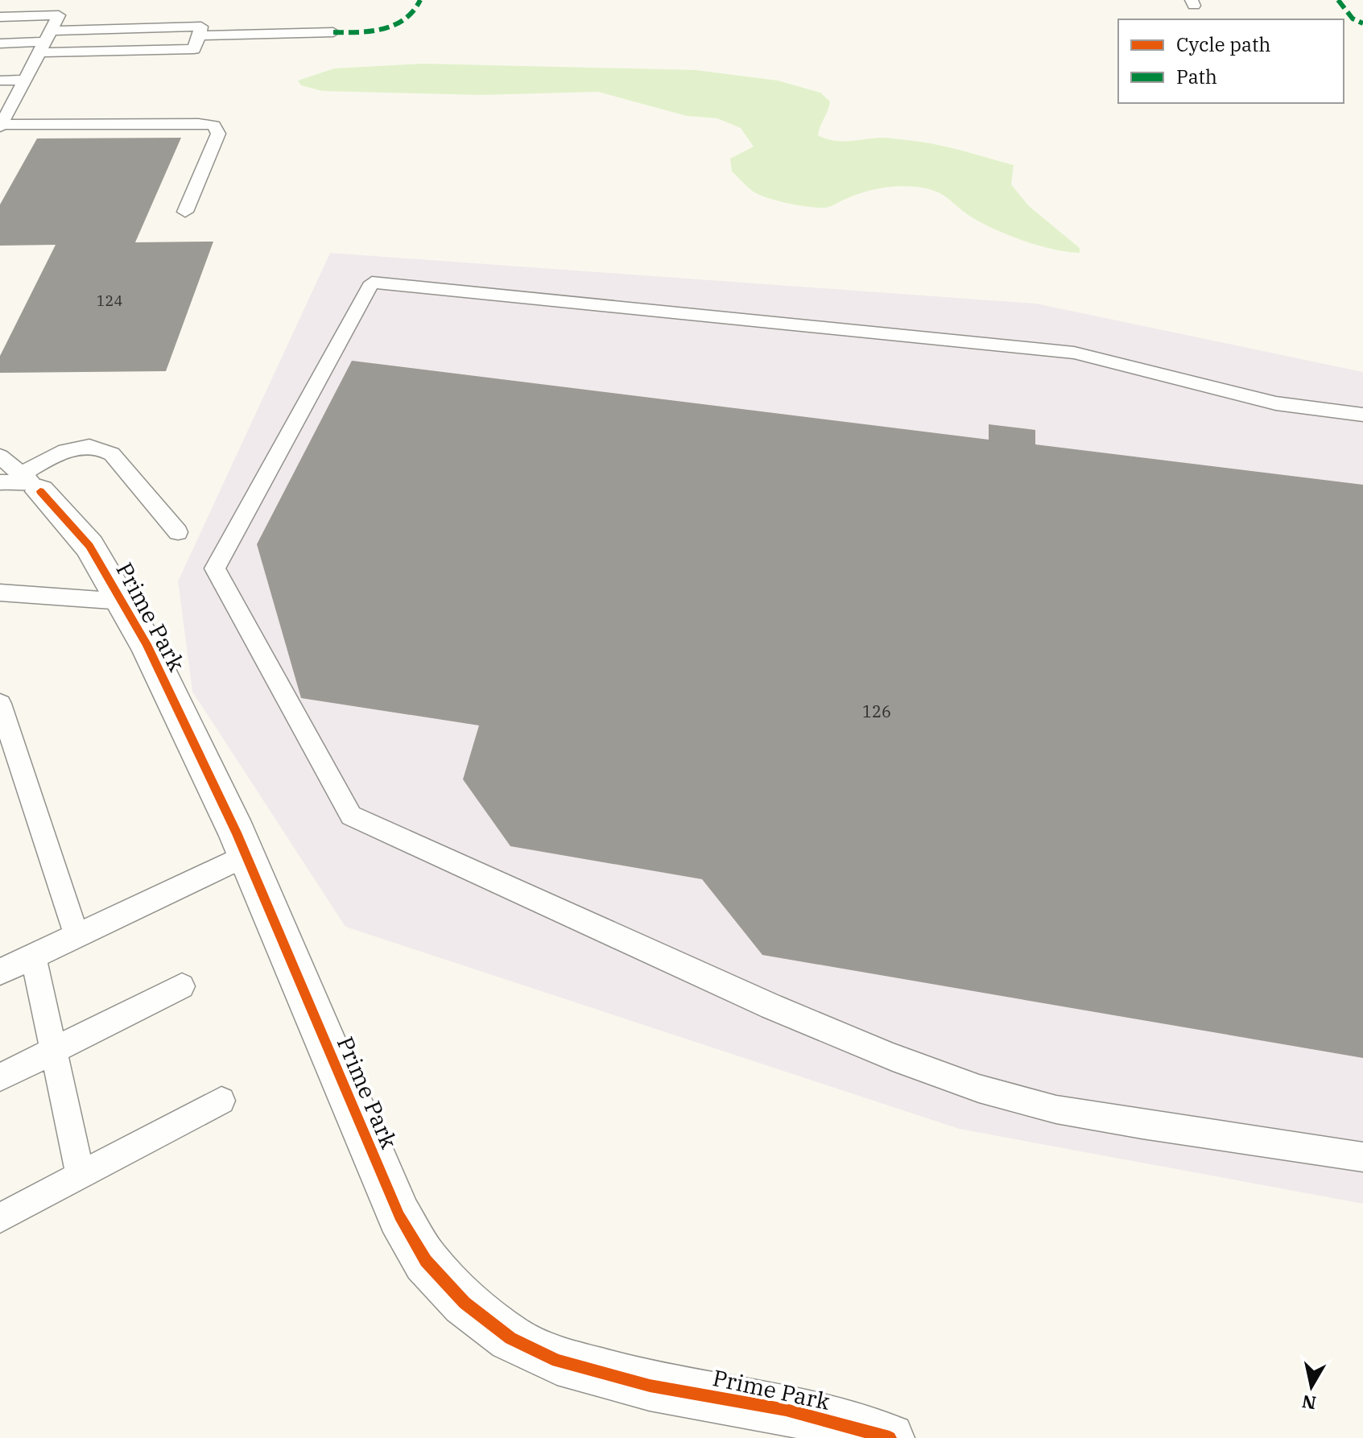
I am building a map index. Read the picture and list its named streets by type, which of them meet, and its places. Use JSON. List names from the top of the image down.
{
  "streets": {
    "street": ["Prime Park"]
  },
  "house_numbers": ["124", "126"],
  "legend": ["Cycle path", "Path"],
  "north": "bottom"
}
